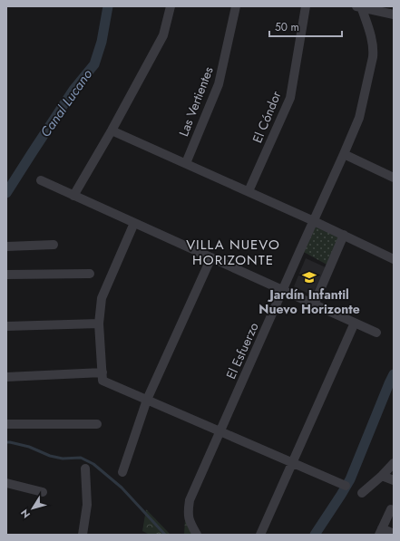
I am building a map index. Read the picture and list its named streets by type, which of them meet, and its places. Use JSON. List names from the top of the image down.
{
  "streets": {
    "street": ["Las Vertientes", "El Cóndor", "El Esfuerzo"]
  },
  "districts": ["VILLA NUEVO HORIZONTE"],
  "water": ["Canal Lucano"],
  "places": {
    "school or university": ["Jardín Infantil Nuevo Horizonte"]
  },
  "scale_bar": "50 m",
  "north": "bottom left"
}
